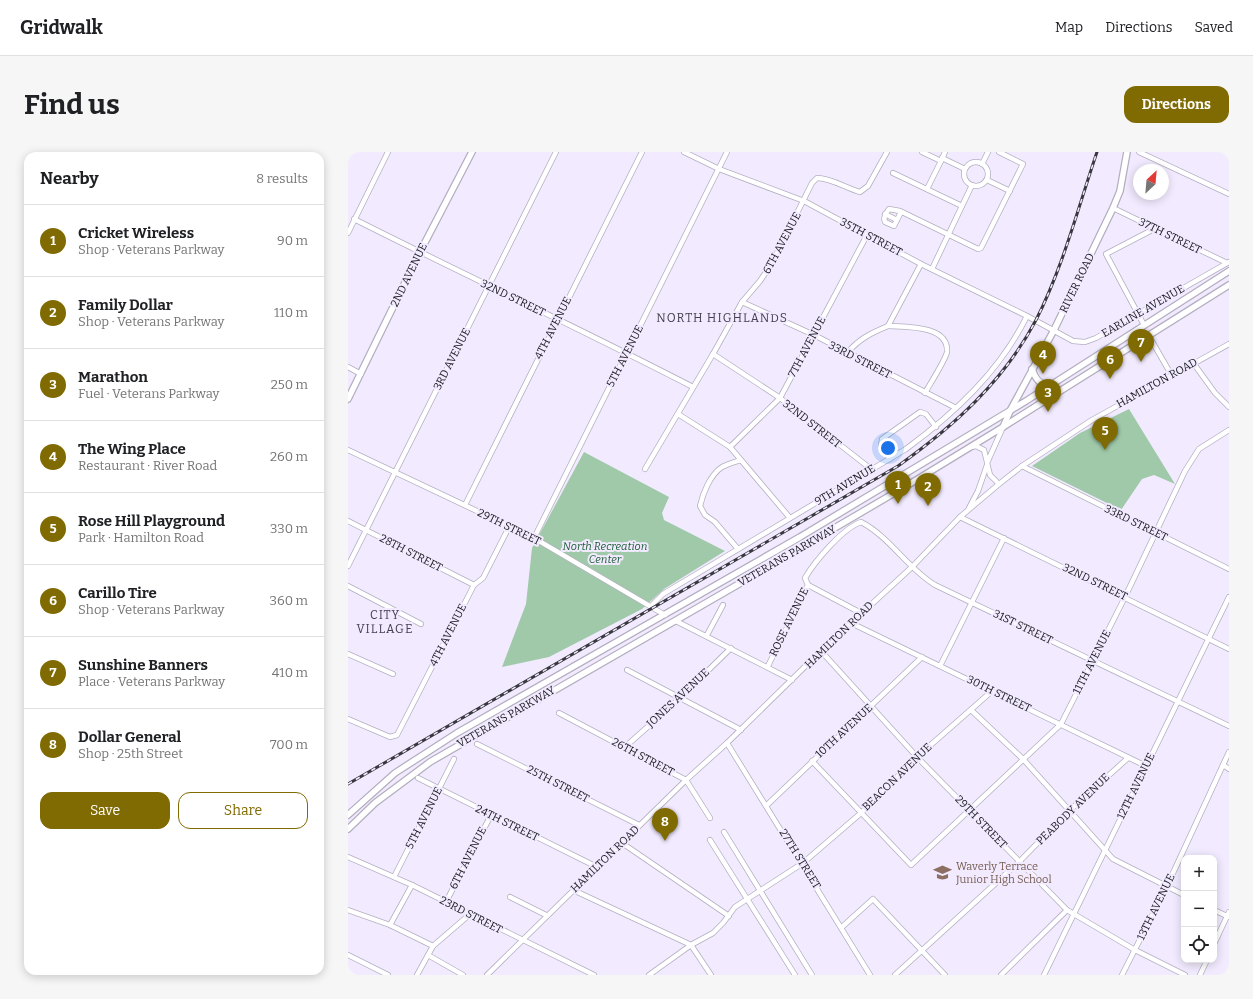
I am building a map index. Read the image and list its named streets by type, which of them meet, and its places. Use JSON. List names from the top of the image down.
{
  "streets": {
    "main road": ["2ND AVENUE", "RIVER ROAD", "VETERANS PARKWAY"],
    "street": [
      "37TH STREET",
      "35TH STREET",
      "6TH AVENUE",
      "32ND STREET",
      "EARLINE AVENUE",
      "4TH AVENUE",
      "7TH AVENUE",
      "5TH AVENUE",
      "3RD AVENUE",
      "33RD STREET",
      "HAMILTON ROAD",
      "9TH AVENUE",
      "29TH STREET",
      "28TH STREET",
      "ROSE AVENUE",
      "31ST STREET",
      "11TH AVENUE",
      "30TH STREET",
      "JONES AVENUE",
      "10TH AVENUE",
      "26TH STREET",
      "BEACON AVENUE",
      "25TH STREET",
      "12TH AVENUE",
      "PEABODY AVENUE",
      "24TH STREET",
      "27TH STREET",
      "13TH AVENUE",
      "23RD STREET"
    ]
  },
  "crossings": [
    ["37TH STREET", "RIVER ROAD"],
    ["37TH STREET", "EARLINE AVENUE"],
    ["35TH STREET", "6TH AVENUE"],
    ["35TH STREET", "RIVER ROAD"],
    ["35TH STREET", "EARLINE AVENUE"],
    ["35TH STREET", "7TH AVENUE"],
    ["35TH STREET", "5TH AVENUE"],
    ["35TH STREET", "9TH AVENUE"],
    ["6TH AVENUE", "32ND STREET"],
    ["6TH AVENUE", "33RD STREET"],
    ["6TH AVENUE", "24TH STREET"],
    ["6TH AVENUE", "23RD STREET"],
    ["2ND AVENUE", "32ND STREET"],
    ["RIVER ROAD", "EARLINE AVENUE"],
    ["RIVER ROAD", "VETERANS PARKWAY"],
    ["32ND STREET", "4TH AVENUE"],
    ["32ND STREET", "7TH AVENUE"],
    ["32ND STREET", "5TH AVENUE"],
    ["32ND STREET", "3RD AVENUE"],
    ["32ND STREET", "HAMILTON ROAD"],
    ["32ND STREET", "9TH AVENUE"],
    ["32ND STREET", "11TH AVENUE"],
    ["32ND STREET", "12TH AVENUE"],
    ["4TH AVENUE", "29TH STREET"],
    ["4TH AVENUE", "28TH STREET"],
    ["7TH AVENUE", "33RD STREET"],
    ["5TH AVENUE", "29TH STREET"],
    ["5TH AVENUE", "24TH STREET"],
    ["5TH AVENUE", "23RD STREET"],
    ["3RD AVENUE", "29TH STREET"],
    ["3RD AVENUE", "28TH STREET"],
    ["33RD STREET", "HAMILTON ROAD"],
    ["33RD STREET", "9TH AVENUE"],
    ["33RD STREET", "11TH AVENUE"],
    ["HAMILTON ROAD", "29TH STREET"],
    ["HAMILTON ROAD", "31ST STREET"],
    ["HAMILTON ROAD", "30TH STREET"],
    ["HAMILTON ROAD", "26TH STREET"],
    ["HAMILTON ROAD", "25TH STREET"],
    ["HAMILTON ROAD", "24TH STREET"],
    ["HAMILTON ROAD", "27TH STREET"],
    ["HAMILTON ROAD", "23RD STREET"],
    ["9TH AVENUE", "29TH STREET"],
    ["29TH STREET", "VETERANS PARKWAY"],
    ["29TH STREET", "11TH AVENUE"],
    ["29TH STREET", "10TH AVENUE"],
    ["29TH STREET", "BEACON AVENUE"],
    ["29TH STREET", "12TH AVENUE"],
    ["29TH STREET", "PEABODY AVENUE"],
    ["29TH STREET", "13TH AVENUE"],
    ["ROSE AVENUE", "31ST STREET"],
    ["31ST STREET", "11TH AVENUE"],
    ["31ST STREET", "12TH AVENUE"],
    ["11TH AVENUE", "30TH STREET"],
    ["11TH AVENUE", "BEACON AVENUE"],
    ["30TH STREET", "10TH AVENUE"],
    ["30TH STREET", "BEACON AVENUE"],
    ["30TH STREET", "12TH AVENUE"],
    ["30TH STREET", "PEABODY AVENUE"],
    ["JONES AVENUE", "26TH STREET"],
    ["10TH AVENUE", "27TH STREET"],
    ["BEACON AVENUE", "27TH STREET"]
  ],
  "districts": ["NORTH HIGHLANDS", "CITY VILLAGE"],
  "parks": ["North Recreation Center"],
  "places": {
    "school or university": ["Waverly Terrace Junior High School"]
  },
  "north": "top right",
  "page": {
    "header": "Gridwalk",
    "nav": ["Map", "Directions", "Saved"],
    "buttons": [
      "Directions",
      ["Save", "Share"]
    ],
    "title": "Find us",
    "heading": ["Nearby", "8 results"],
    "list": [
      {
        "mark": "1",
        "name": "Cricket Wireless",
        "note": "Shop · Veterans Parkway",
        "value": "90 m"
      },
      {
        "mark": "2",
        "name": "Family Dollar",
        "note": "Shop · Veterans Parkway",
        "value": "110 m"
      },
      {
        "mark": "3",
        "name": "Marathon",
        "note": "Fuel · Veterans Parkway",
        "value": "250 m"
      },
      {
        "mark": "4",
        "name": "The Wing Place",
        "note": "Restaurant · River Road",
        "value": "260 m"
      },
      {
        "mark": "5",
        "name": "Rose Hill Playground",
        "note": "Park · Hamilton Road",
        "value": "330 m"
      },
      {
        "mark": "6",
        "name": "Carillo Tire",
        "note": "Shop · Veterans Parkway",
        "value": "360 m"
      },
      {
        "mark": "7",
        "name": "Sunshine Banners",
        "note": "Place · Veterans Parkway",
        "value": "410 m"
      },
      {
        "mark": "8",
        "name": "Dollar General",
        "note": "Shop · 25th Street",
        "value": "700 m"
      }
    ],
    "pins": [
      "7",
      "4",
      "6",
      "3",
      "5",
      "1",
      "2",
      "8"
    ],
    "map_buttons": ["+", "−"]
  }
}
